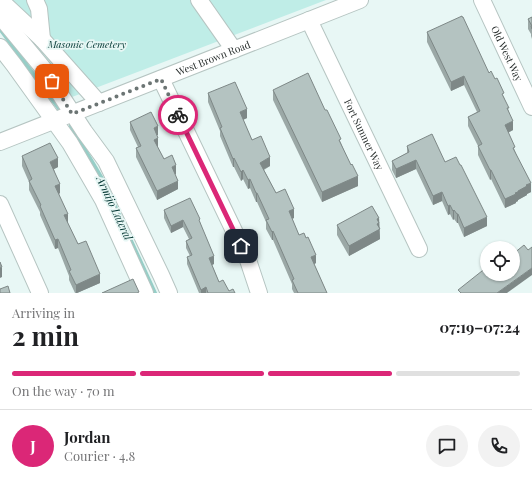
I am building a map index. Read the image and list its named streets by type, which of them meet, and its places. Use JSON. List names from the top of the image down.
{
  "streets": {
    "street": ["Old West Way", "West Brown Road", "Fort Sumner Way"]
  },
  "crossings": [
    ["West Brown Road", "Fort Sumner Way"]
  ],
  "water": ["Armijo Lateral"],
  "parks": ["Masonic Cemetery"],
  "page": {
    "heading": ["2 min", "Arriving in", "07:19–07:24"],
    "panel": ["Jordan", "Courier · 4.8"],
    "bar": "On the way · 70 m",
    "round": "J"
  }
}
